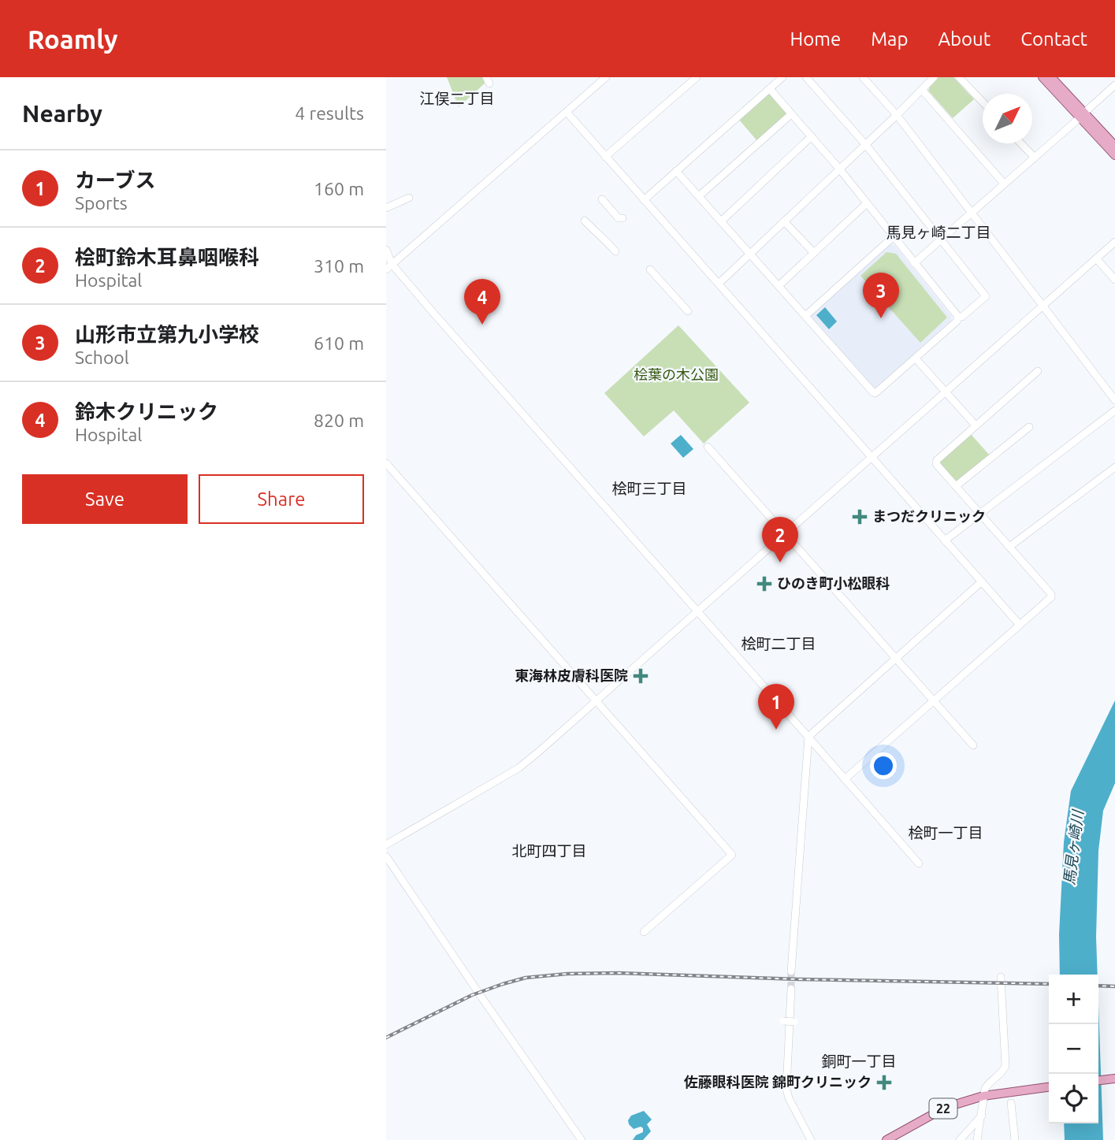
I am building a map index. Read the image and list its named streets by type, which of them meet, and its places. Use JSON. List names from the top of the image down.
{
  "streets": {
    "main road": ["22"]
  },
  "districts": [
    "江俣二丁目",
    "馬見ヶ崎二丁目",
    "桧町三丁目",
    "桧町二丁目",
    "桧町一丁目",
    "北町四丁目",
    "銅町一丁目"
  ],
  "water": ["馬見ヶ崎川"],
  "parks": ["桧葉の木公園"],
  "places": {
    "health": [
      "まつだクリニック",
      "ひのき町小松眼科",
      "東海林皮膚科医院",
      "佐藤眼科医院 錦町クリニック"
    ]
  },
  "north": "top right",
  "page": {
    "header": "Roamly",
    "nav": [
      "Home",
      "Map",
      "About",
      "Contact"
    ],
    "heading": ["Nearby", "4 results"],
    "list": [
      {
        "mark": "1",
        "name": "カーブス",
        "note": "Sports",
        "value": "160 m"
      },
      {
        "mark": "2",
        "name": "桧町鈴木耳鼻咽喉科",
        "note": "Hospital",
        "value": "310 m"
      },
      {
        "mark": "3",
        "name": "山形市立第九小学校",
        "note": "School",
        "value": "610 m"
      },
      {
        "mark": "4",
        "name": "鈴木クリニック",
        "note": "Hospital",
        "value": "820 m"
      }
    ],
    "pins": [
      "3",
      "4",
      "2",
      "1"
    ],
    "buttons": ["Save", "Share"],
    "map_buttons": ["+", "−"]
  }
}
